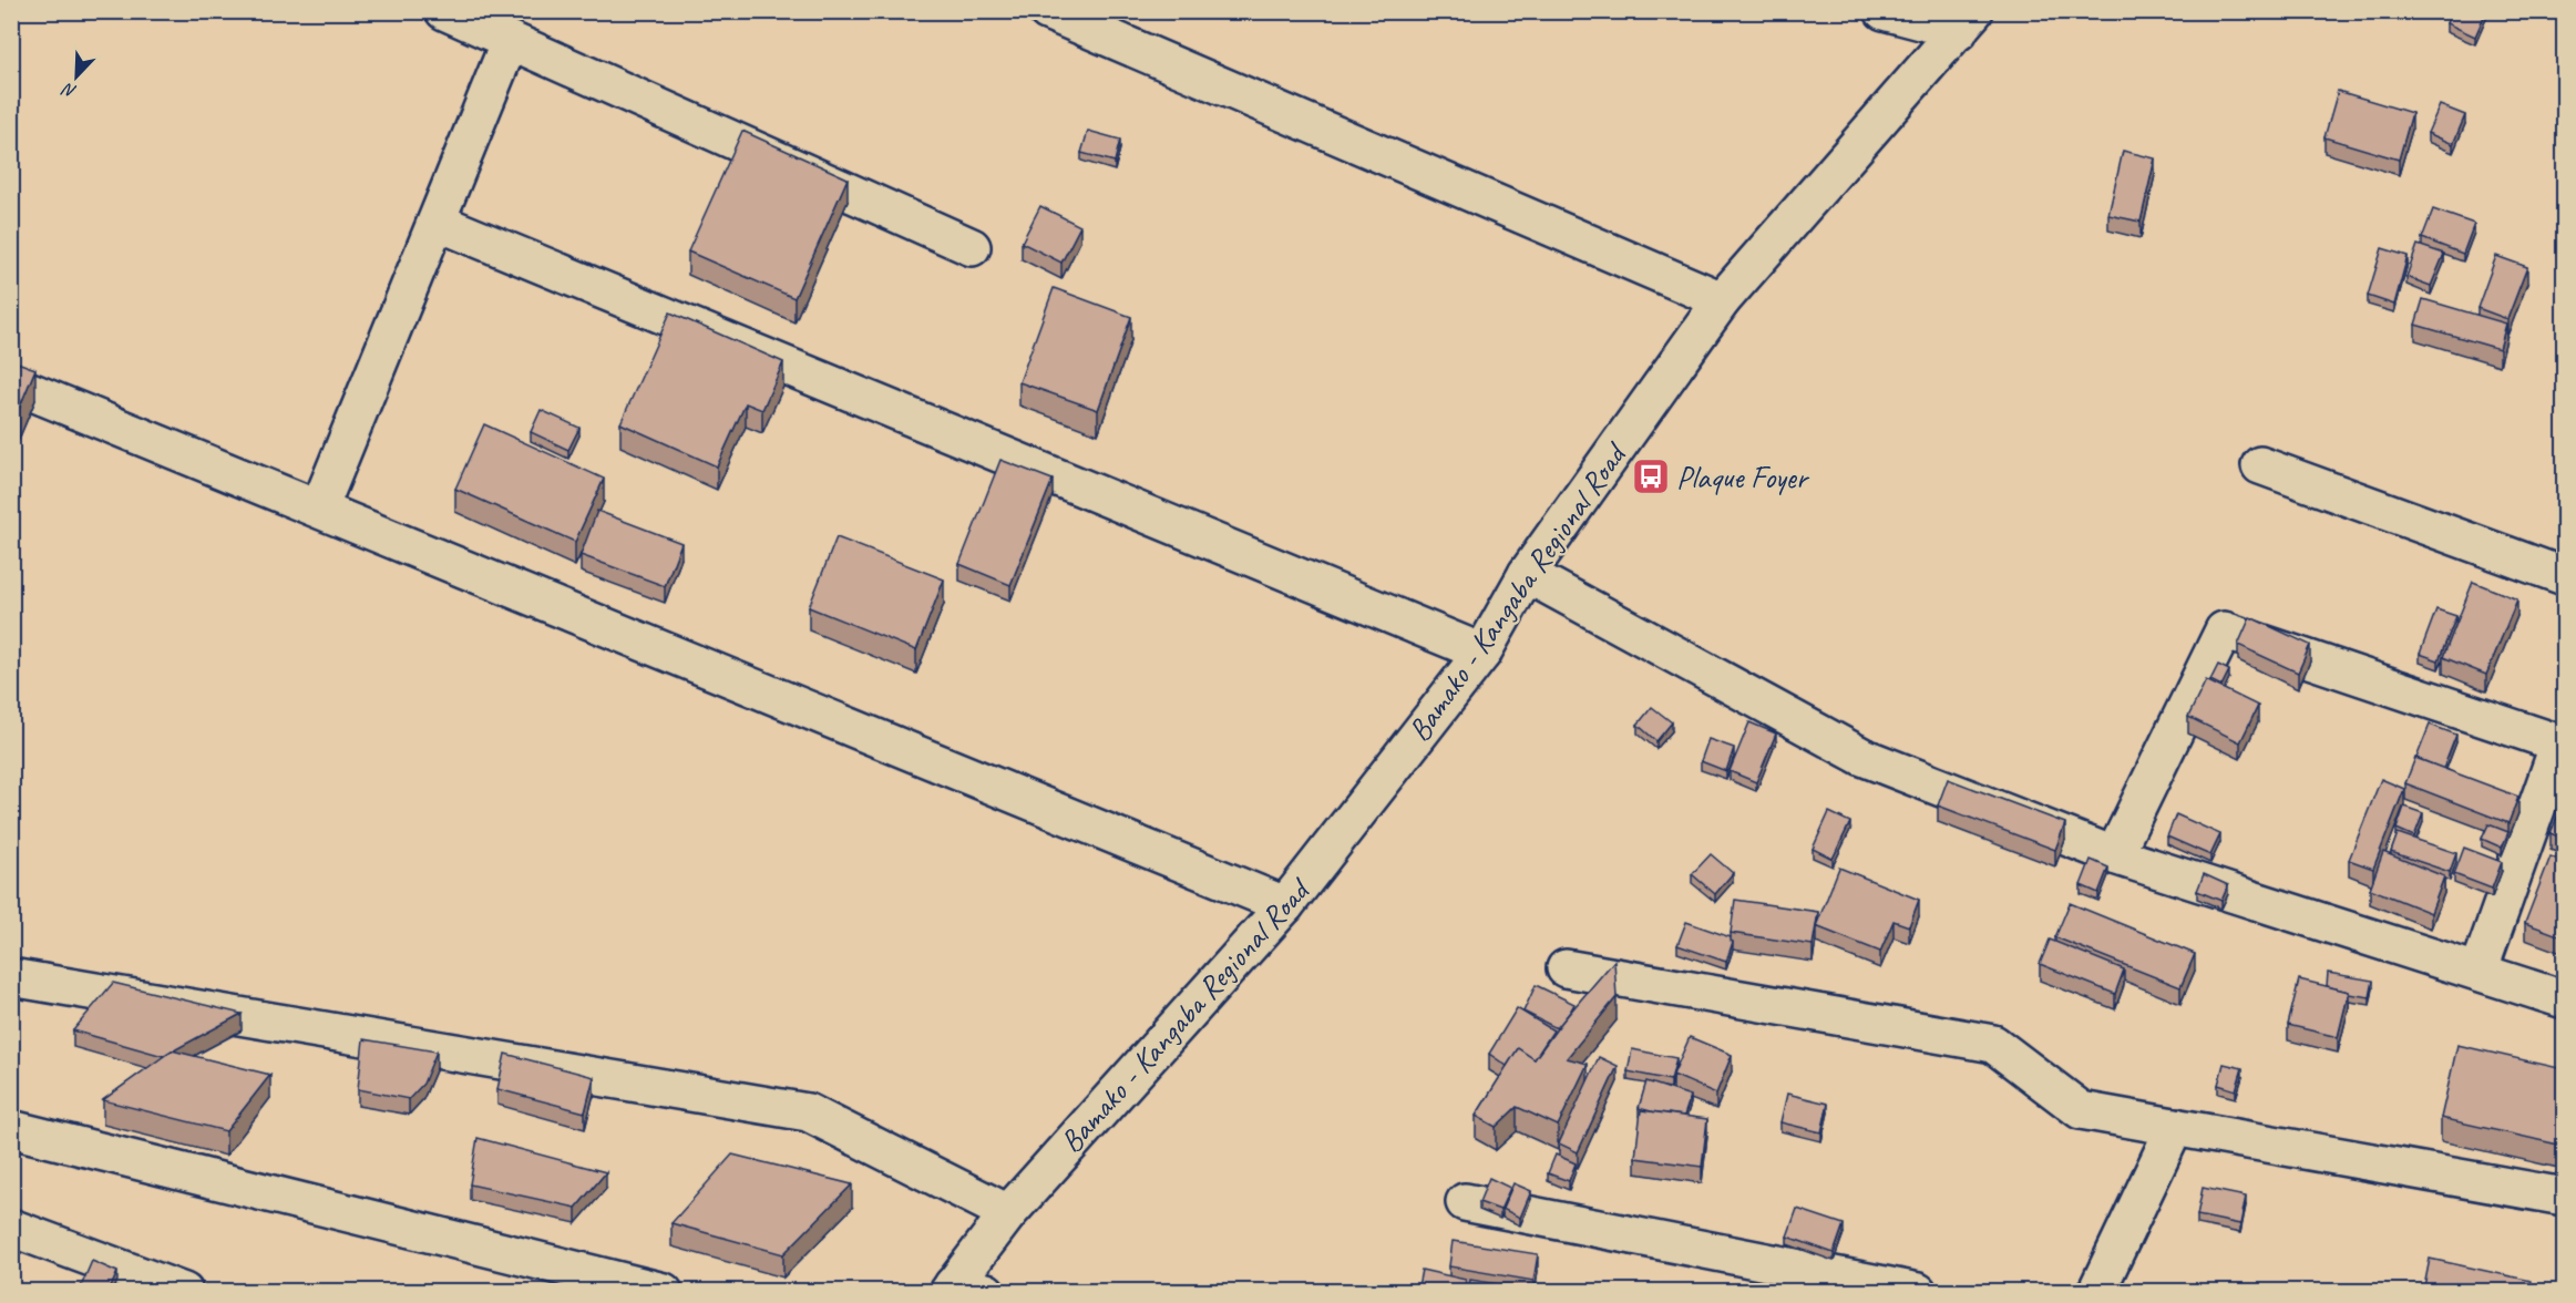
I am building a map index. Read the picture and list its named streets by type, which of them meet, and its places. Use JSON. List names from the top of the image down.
{
  "streets": {
    "street": ["Bamako - Kangaba Regional Road"]
  },
  "places": {
    "bus stop": ["Plaque Foyer"]
  },
  "north": "bottom left"
}
